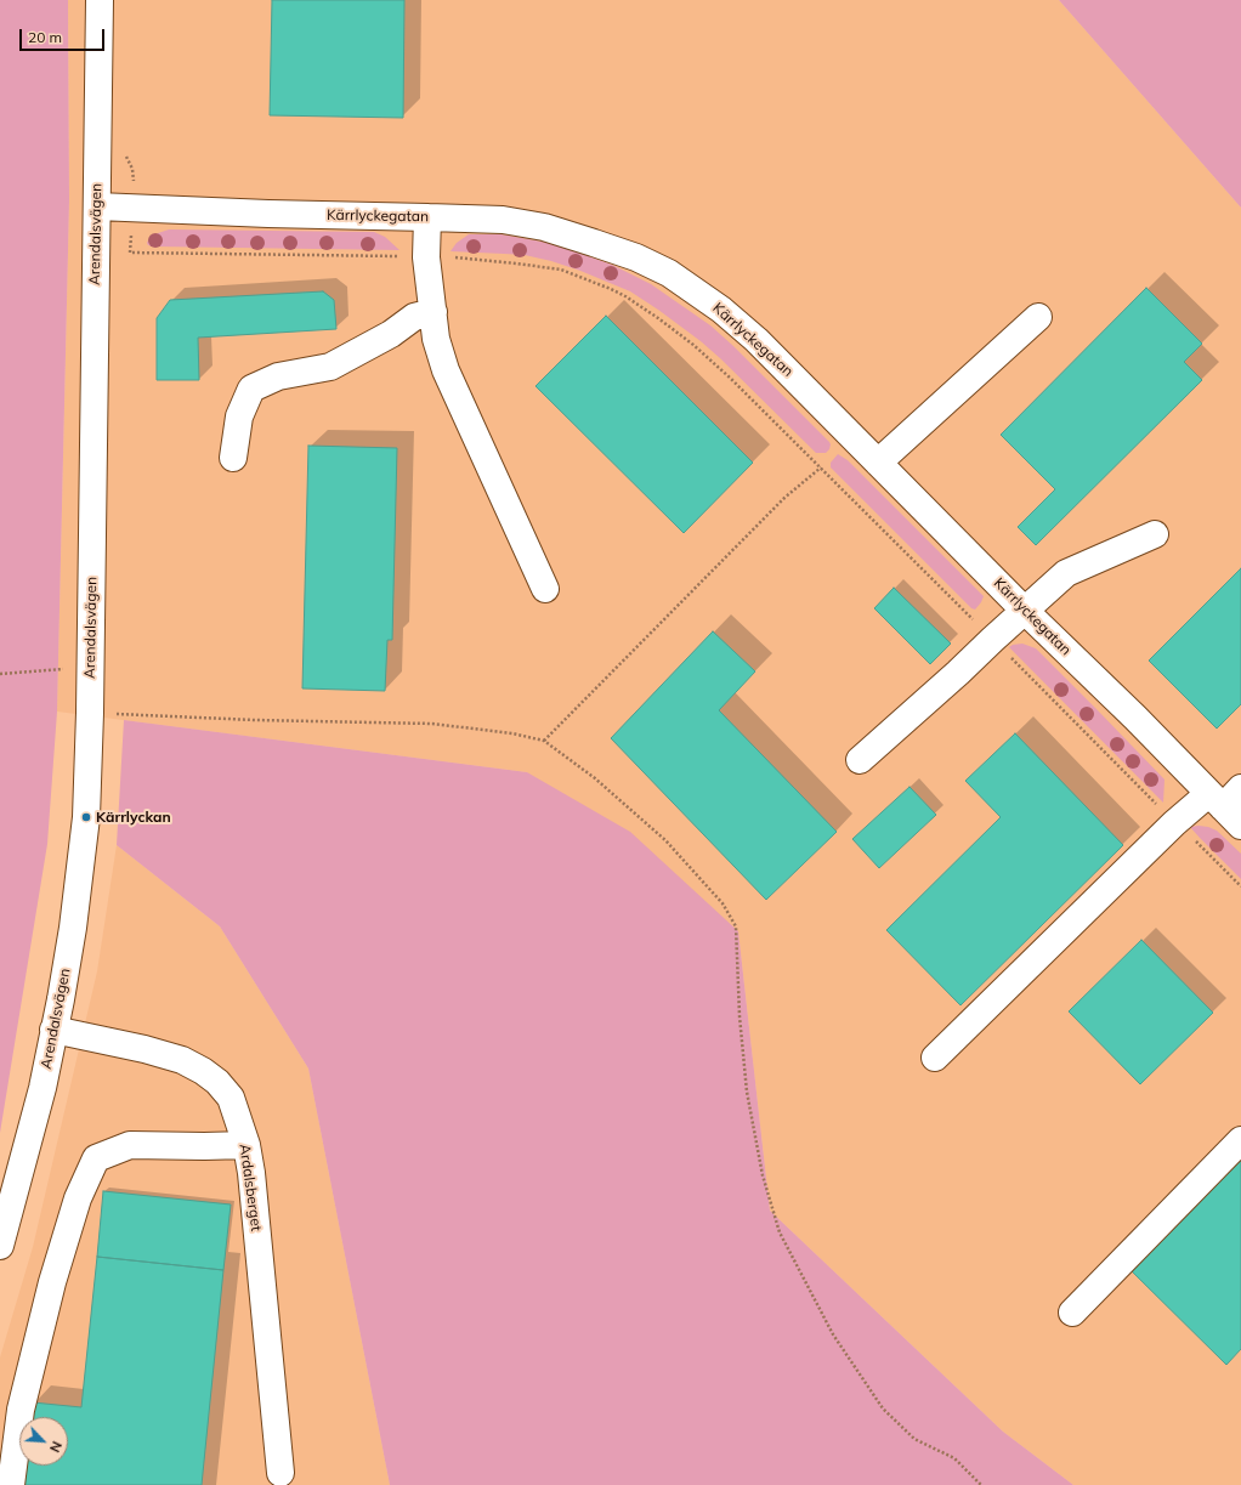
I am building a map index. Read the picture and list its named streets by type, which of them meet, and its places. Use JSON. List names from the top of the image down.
{
  "streets": {
    "street": ["Kärrlyckegatan", "Arendalsvägen", "Ardalsberget"]
  },
  "crossings": [
    ["Kärrlyckegatan", "Arendalsvägen"],
    ["Arendalsvägen", "Ardalsberget"]
  ],
  "places": ["Kärrlyckan"],
  "scale_bar": "20 m",
  "north": "bottom right"
}
